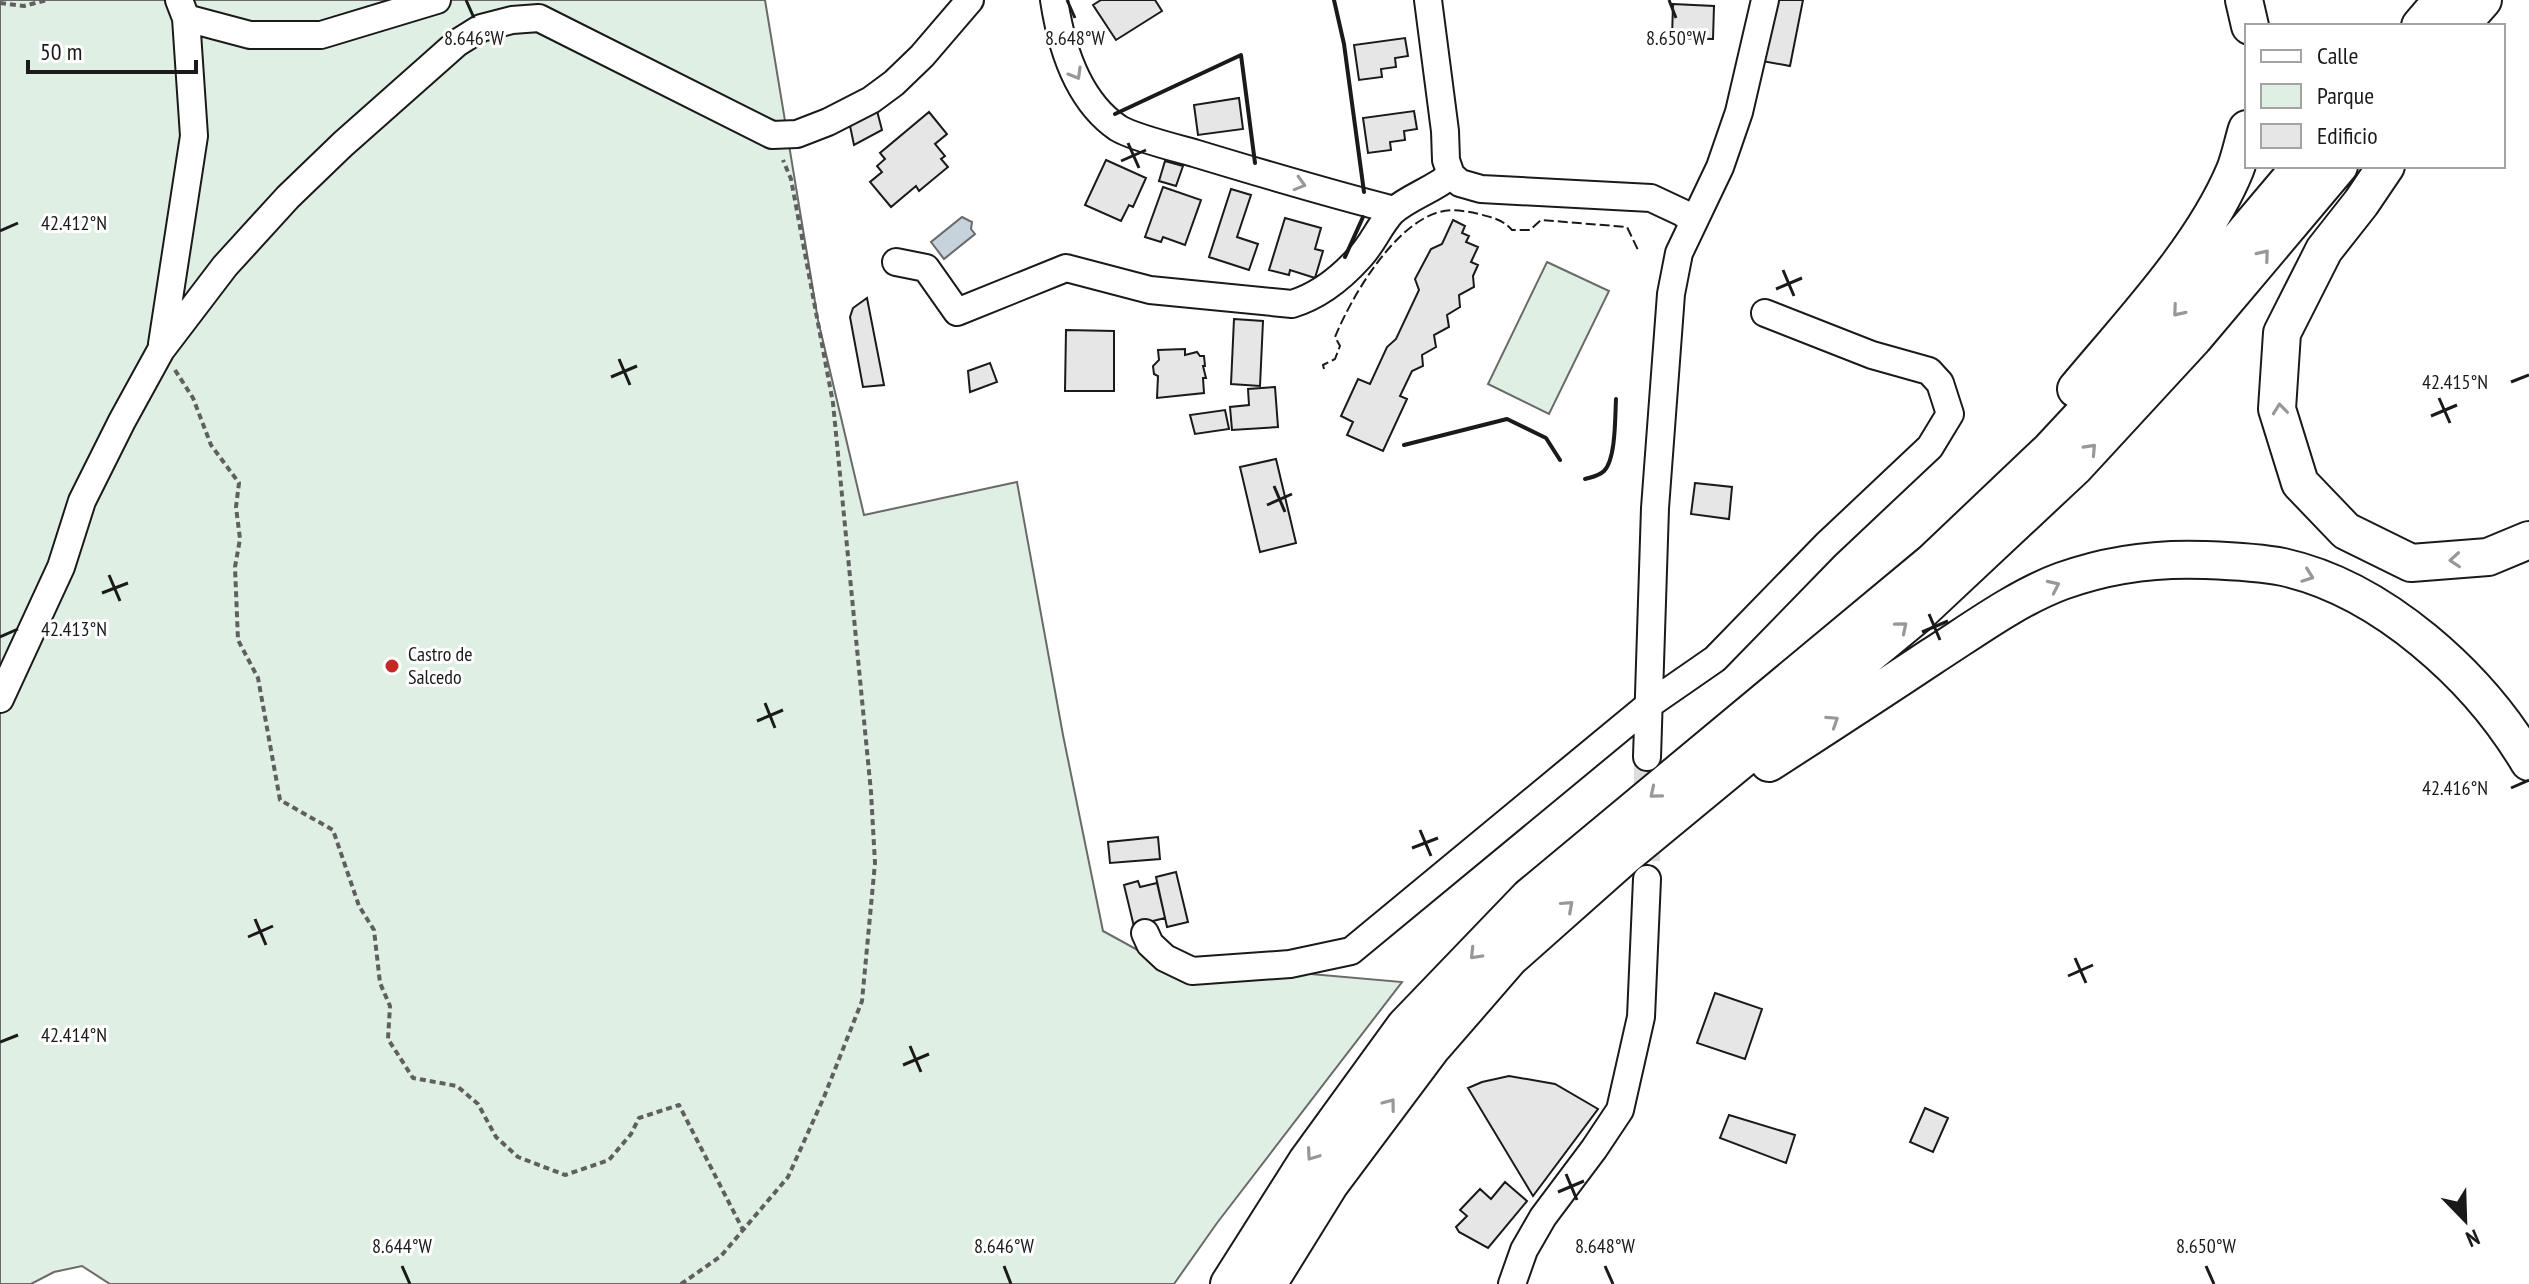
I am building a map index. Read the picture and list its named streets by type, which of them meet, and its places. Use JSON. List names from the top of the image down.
{
  "places": ["Castro de Salcedo"],
  "legend": ["Calle", "Parque", "Edificio"],
  "scale_bar": "50 m",
  "north": "bottom right",
  "coordinates": [
    "8.646°W",
    "8.648°W",
    "8.650°W",
    "42.412°N",
    "42.415°N",
    "42.413°N",
    "42.416°N",
    "42.414°N",
    "8.644°W"
  ]
}
